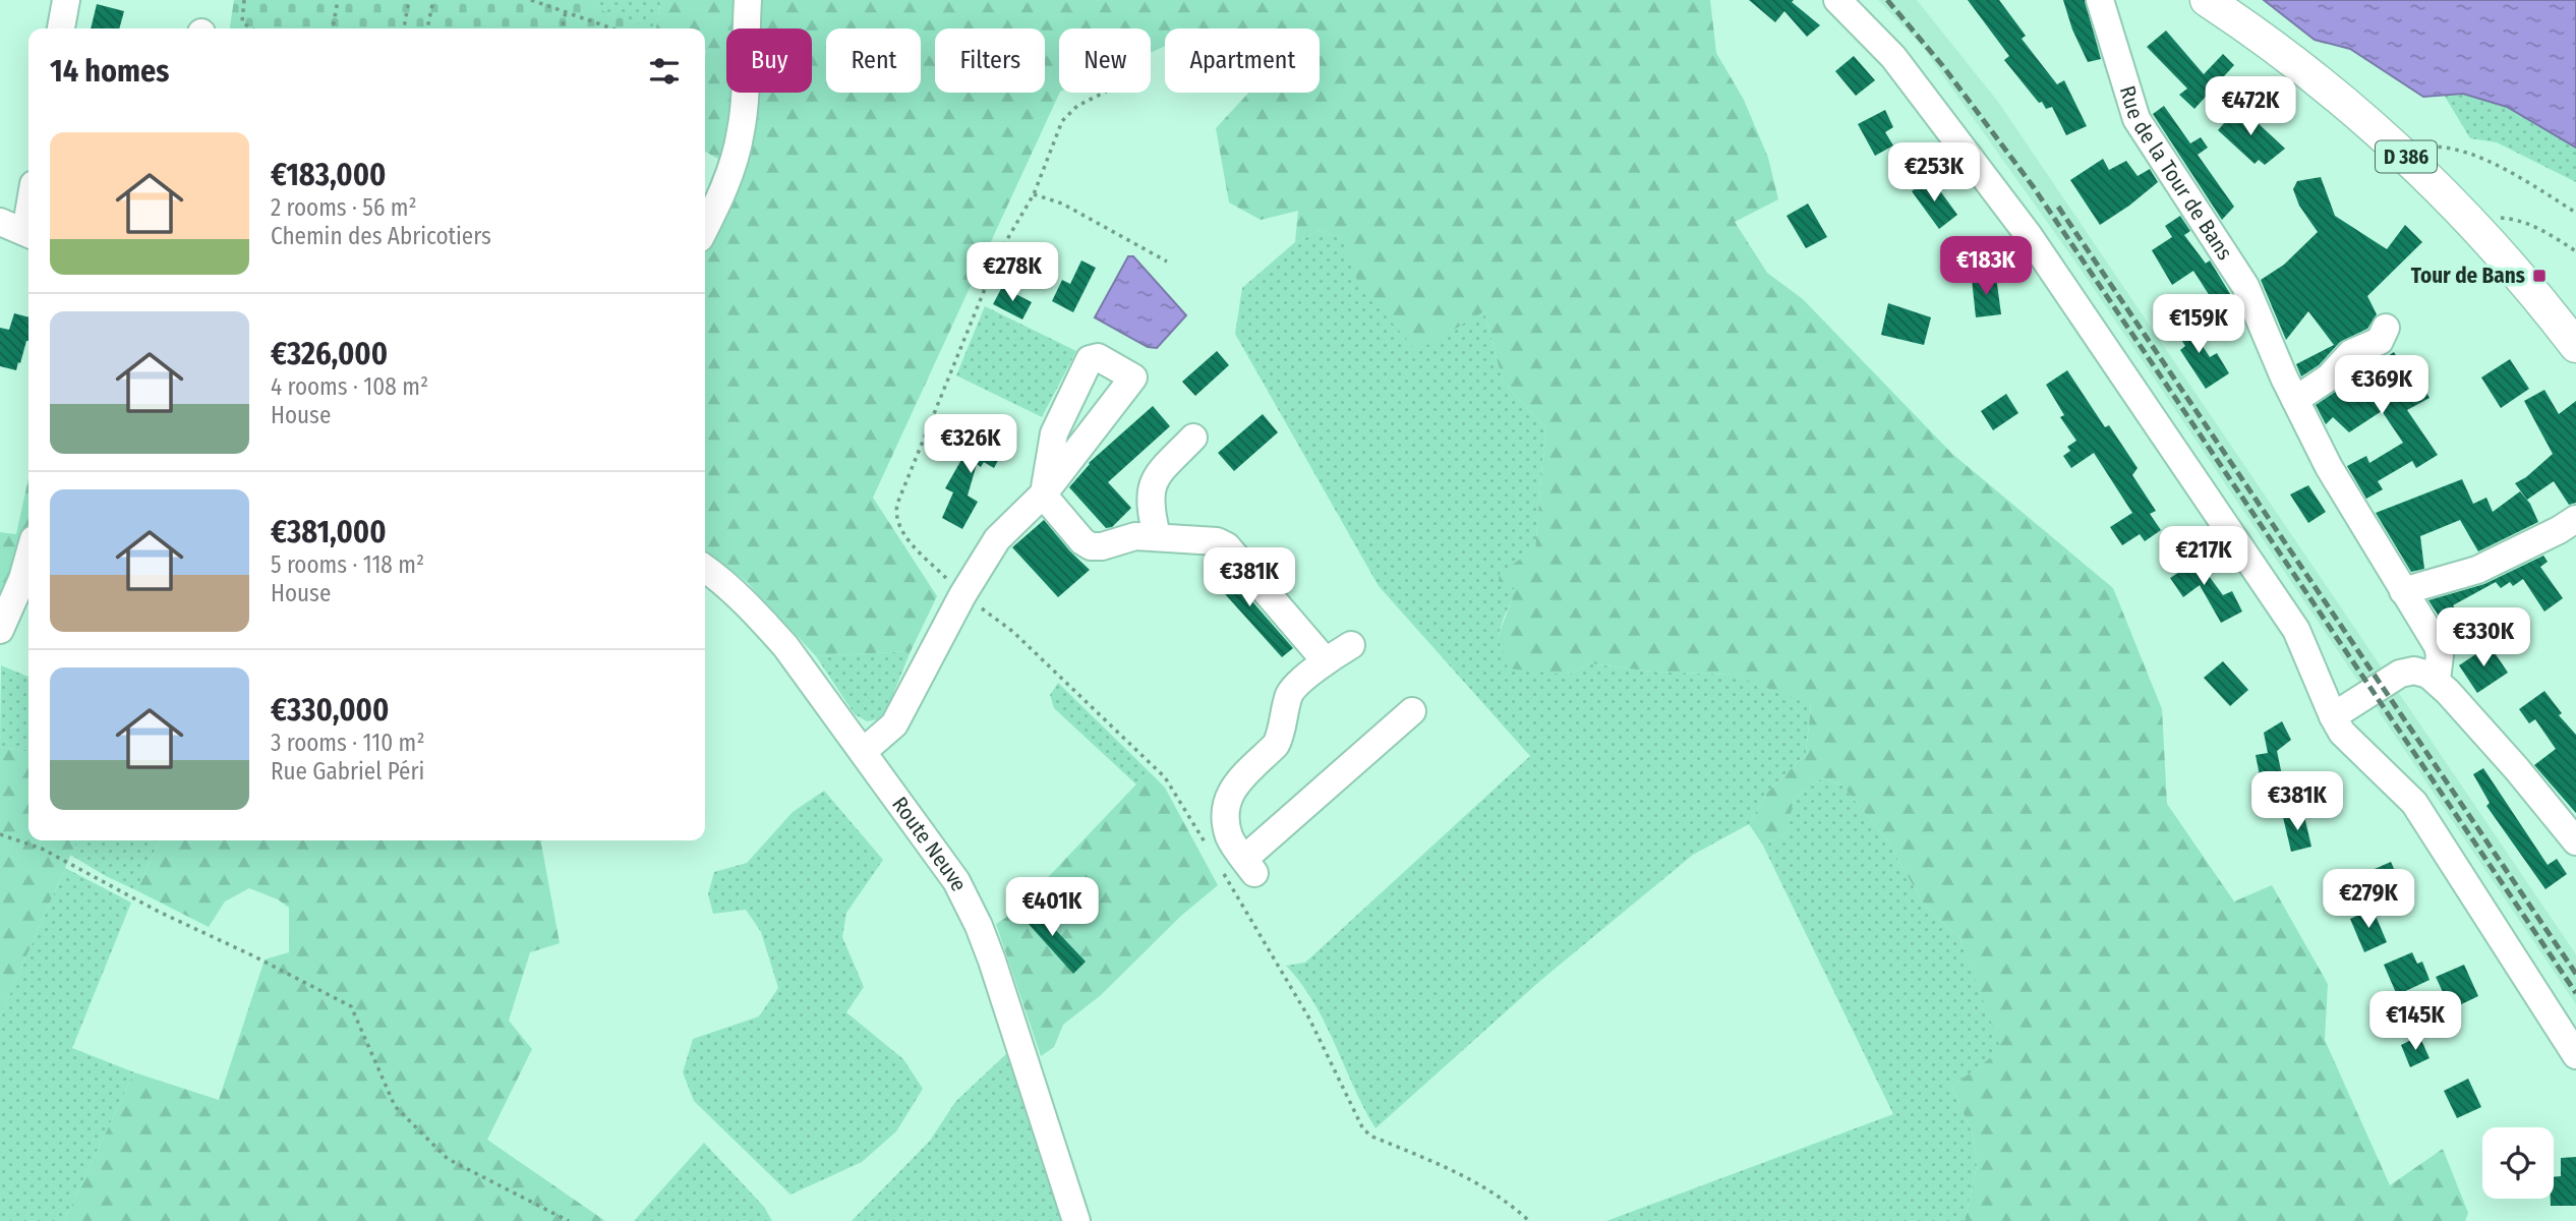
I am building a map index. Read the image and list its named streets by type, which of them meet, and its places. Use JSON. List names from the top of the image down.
{
  "streets": {
    "main road": ["D 386"],
    "street": ["Rue de la Tour de Bans", "Route Neuve"]
  },
  "places": {
    "transit": ["Tour de Bans"]
  },
  "page": {
    "chip": [
      "Buy",
      "Rent",
      "Filters",
      "New",
      "Apartment"
    ],
    "heading": "14 homes",
    "price": [
      "€472K",
      "€253K",
      "€183K",
      "€278K",
      "€159K",
      "€369K",
      "€326K",
      "€217K",
      "€381K",
      "€330K",
      "€381K",
      "€279K",
      "€401K",
      "€145K"
    ],
    "list": [
      {
        "name": "€183,000",
        "note": "2 rooms · 56 m² · Chemin des Abricotiers"
      },
      {
        "name": "€326,000",
        "note": "4 rooms · 108 m² · House"
      },
      {
        "name": "€381,000",
        "note": "5 rooms · 118 m² · House"
      },
      {
        "name": "€330,000",
        "note": "3 rooms · 110 m² · Rue Gabriel Péri"
      }
    ]
  }
}
